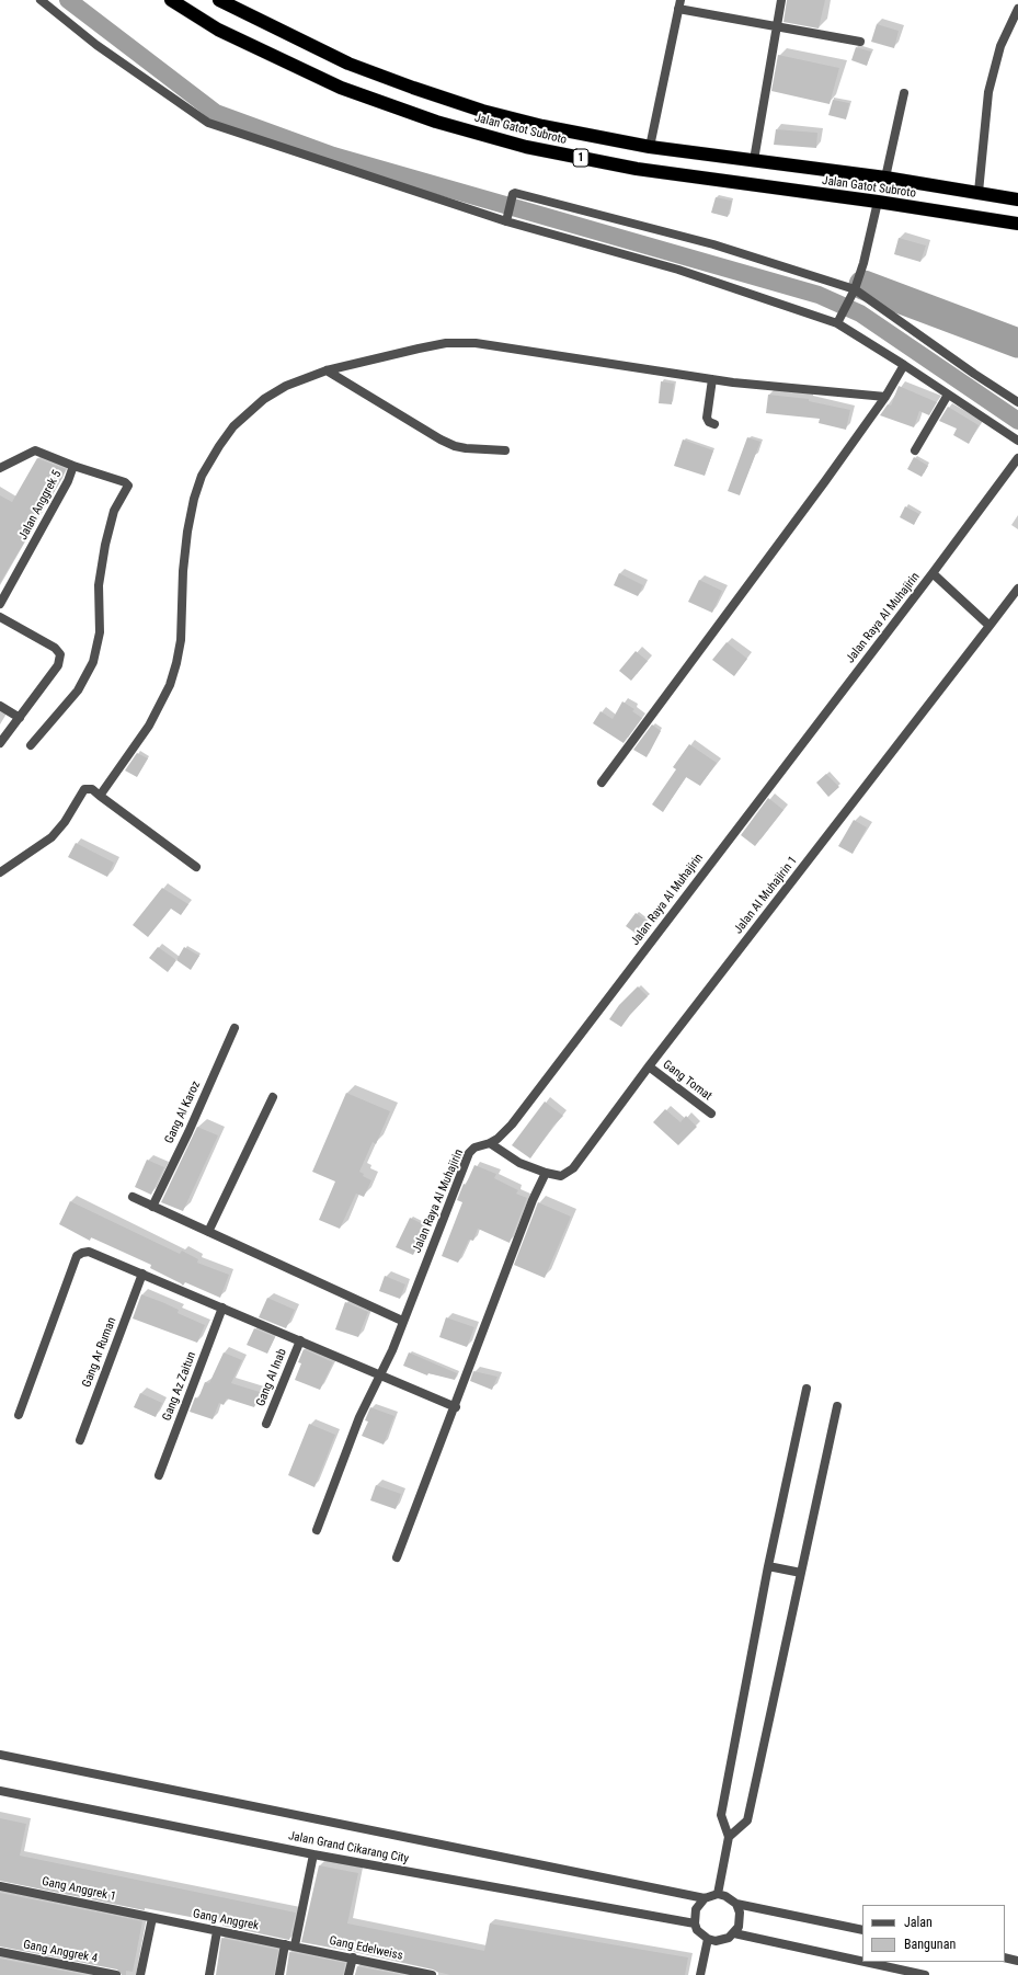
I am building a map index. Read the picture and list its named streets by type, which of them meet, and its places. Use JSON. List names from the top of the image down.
{
  "streets": {
    "highway": ["Jalan Gatot Subroto", "1"],
    "street": [
      "Jalan Anggrek 5",
      "Jalan Raya Al Muhajirin",
      "Jalan Al Muhajirin 1",
      "Gang Tomat",
      "Gang Al Karoz",
      "Gang Ar Ruman",
      "Gang AI Inab",
      "Gang Az Zaitun",
      "Jalan Grand Cikarang City",
      "Gang Anggrek 1",
      "Gang Anggrek",
      "Gang Edelweiss",
      "Gang Anggrek 4"
    ]
  },
  "crossings": [
    ["Jalan Raya Al Muhajirin", "Jalan Al Muhajirin 1"],
    ["Jalan Al Muhajirin 1", "Gang Tomat"],
    ["Gang Anggrek 1", "Gang Anggrek"],
    ["Gang Anggrek", "Gang Edelweiss"]
  ],
  "legend": ["Jalan", "Bangunan"]
}
